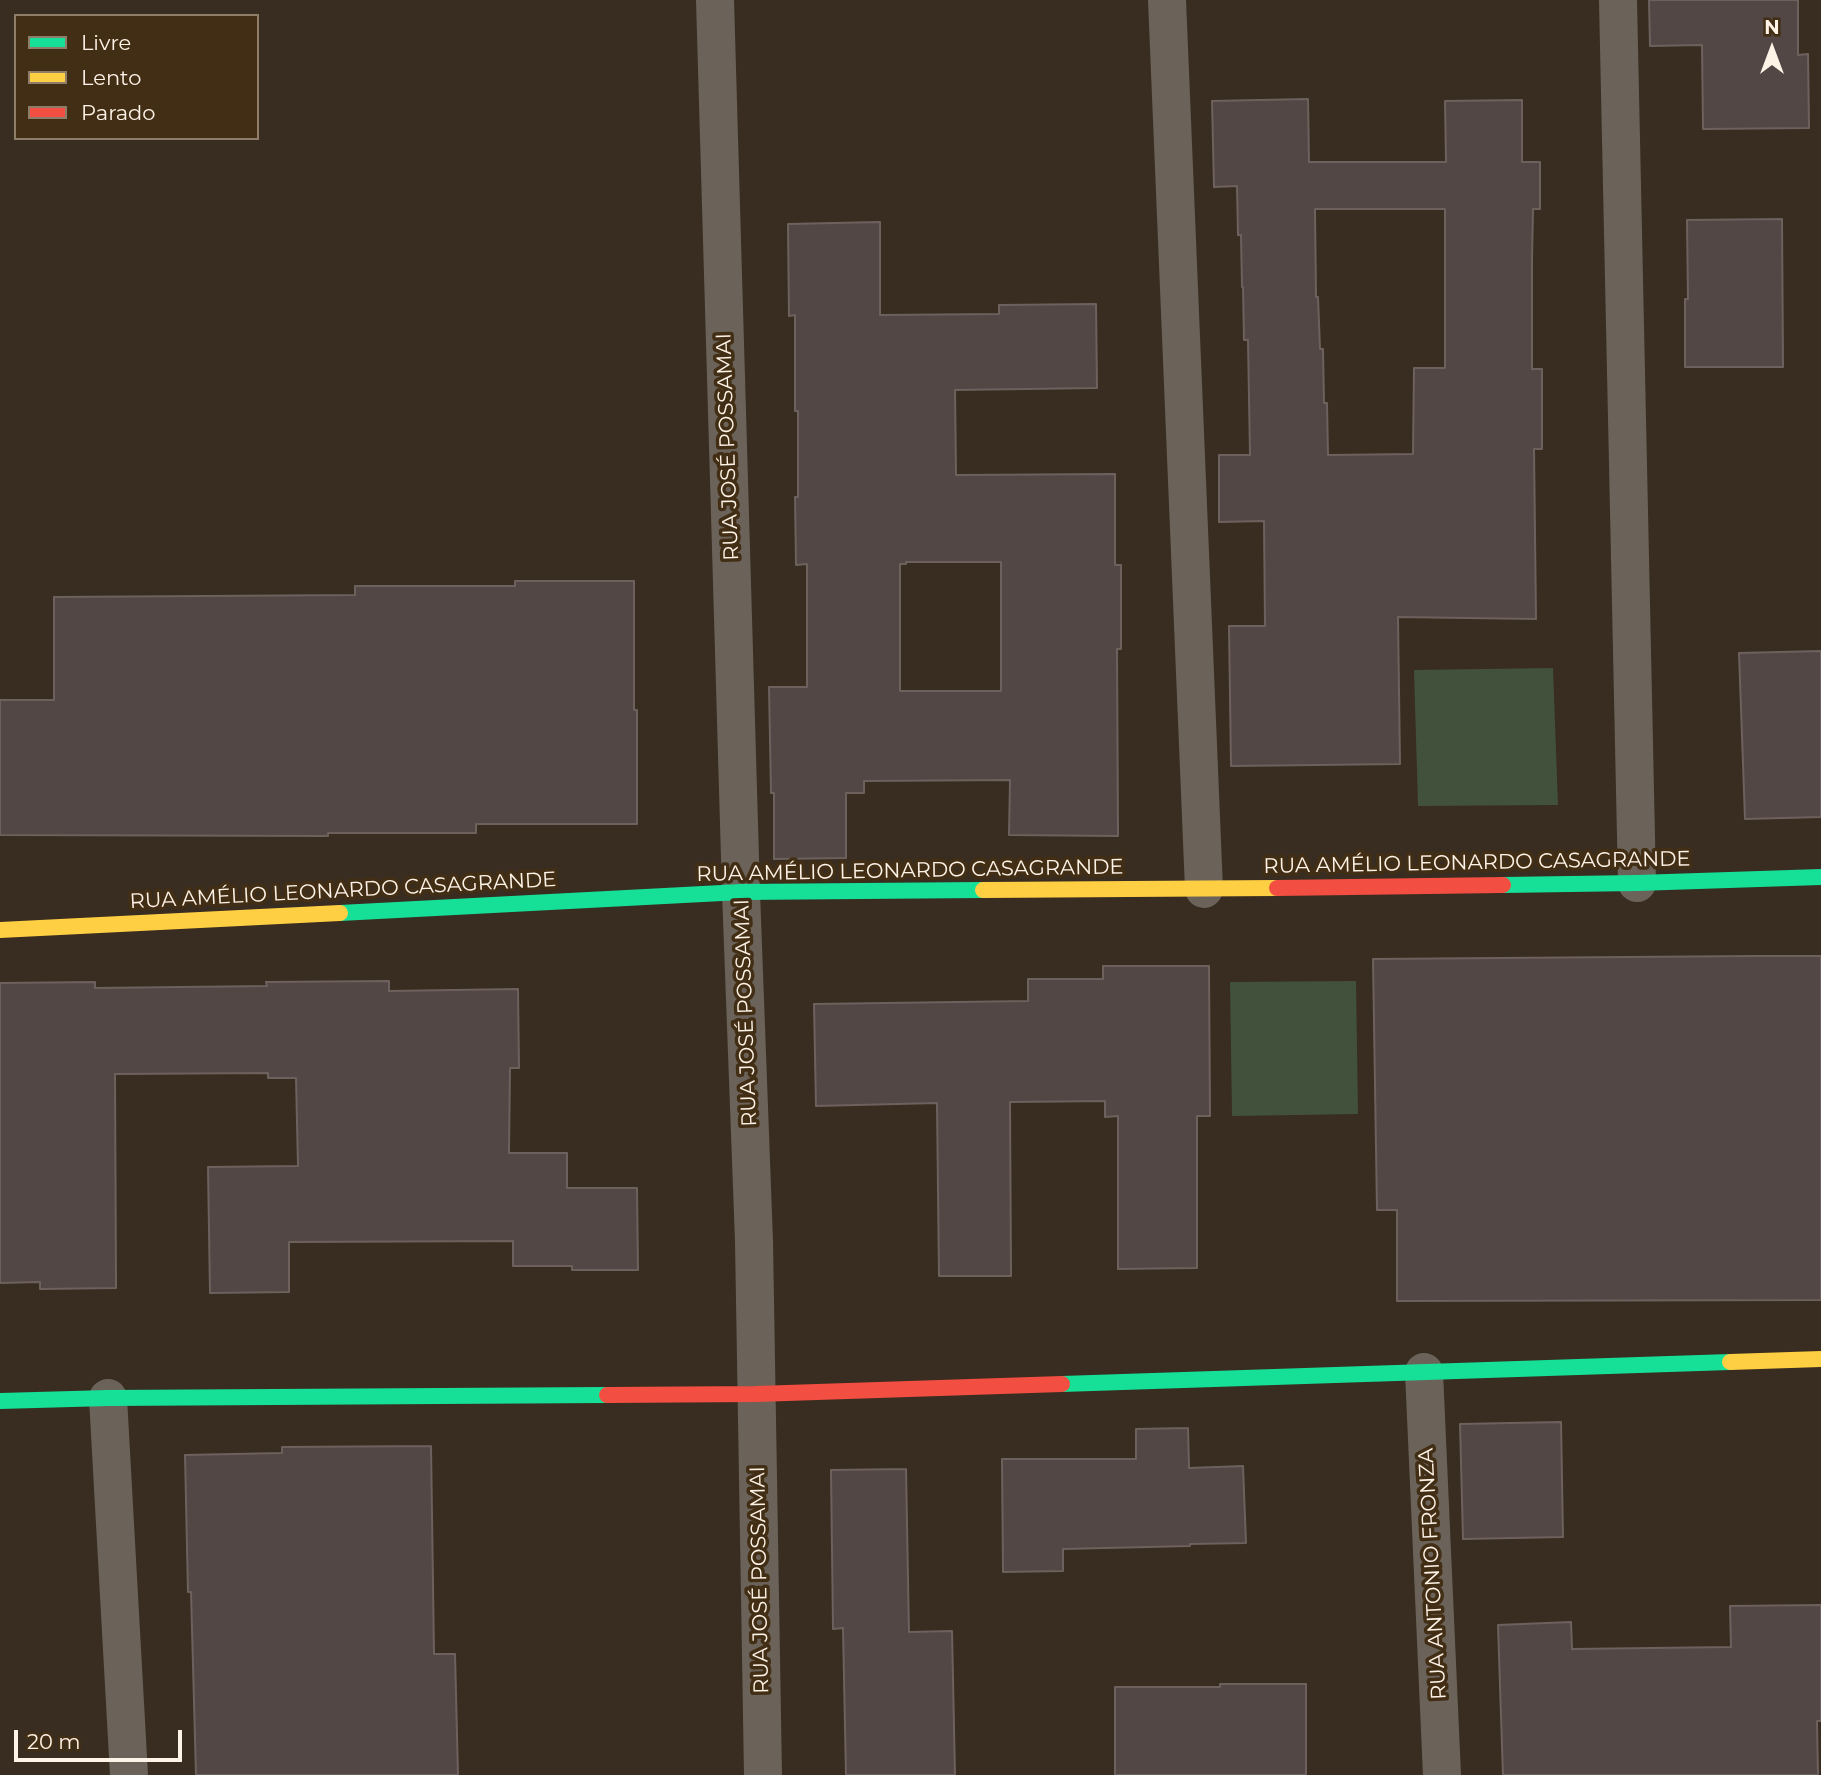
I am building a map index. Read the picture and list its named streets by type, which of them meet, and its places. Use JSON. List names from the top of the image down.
{
  "streets": {
    "street": ["RUA JOSÉ POSSAMAI", "RUA AMÉLIO LEONARDO CASAGRANDE", "RUA ANTONIO FRONZA"]
  },
  "crossings": [
    ["RUA JOSÉ POSSAMAI", "RUA AMÉLIO LEONARDO CASAGRANDE"]
  ],
  "legend": ["Livre", "Lento", "Parado"],
  "scale_bar": "20 m",
  "north": "top"
}
